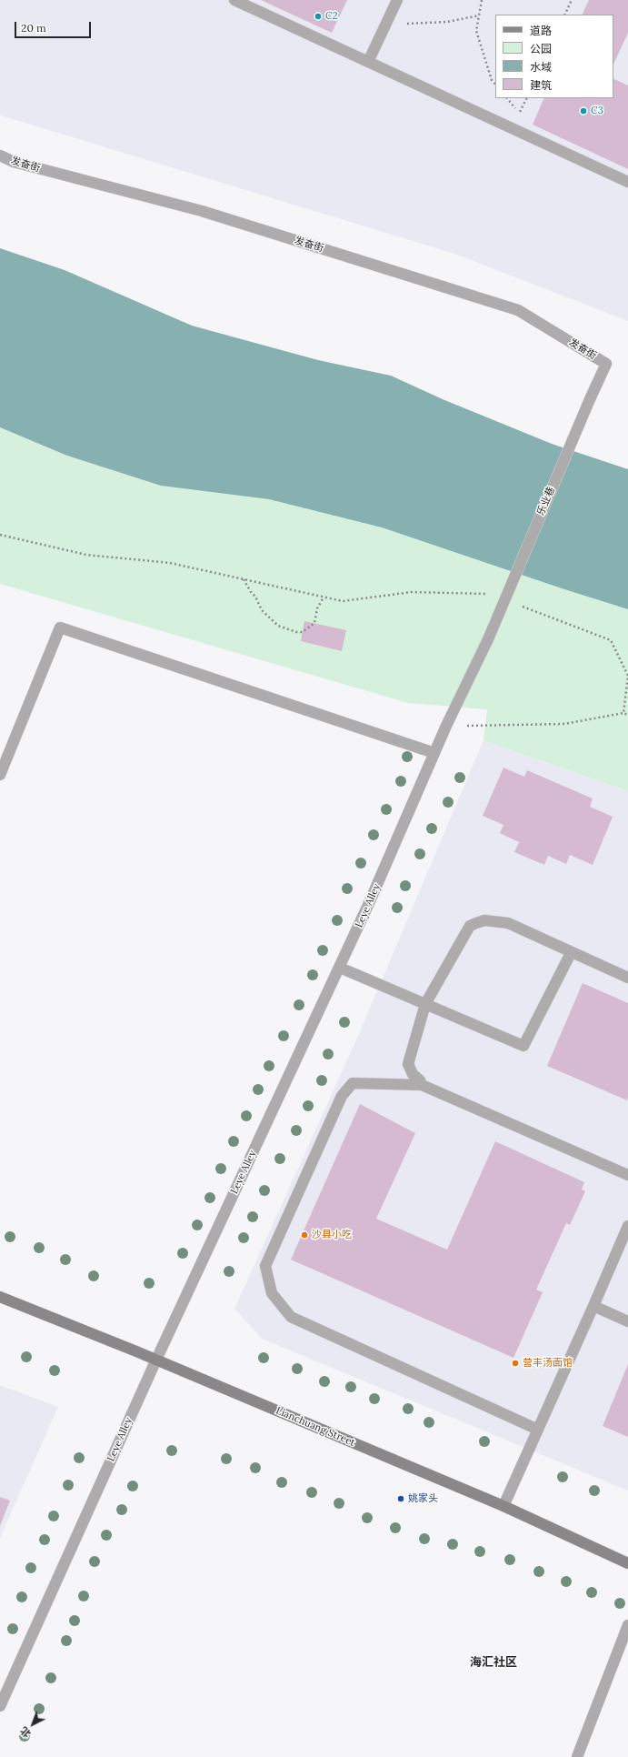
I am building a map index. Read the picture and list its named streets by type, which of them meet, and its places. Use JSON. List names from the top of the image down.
{
  "streets": {
    "street": [
      "发奋街",
      "乐业巷",
      "Leye Alley",
      "Lianchuang Street"
    ]
  },
  "crossings": [
    ["发奋街", "乐业巷"],
    ["乐业巷", "Leye Alley"],
    ["Leye Alley", "Lianchuang Street"]
  ],
  "districts": ["海汇社区"],
  "places": [
    "C2",
    "C3",
    "沙县小吃",
    "营丰汤面馆",
    "姚家头"
  ],
  "legend": [
    "道路",
    "公园",
    "水域",
    "建筑"
  ],
  "scale_bar": "20 m",
  "north": "bottom left"
}
